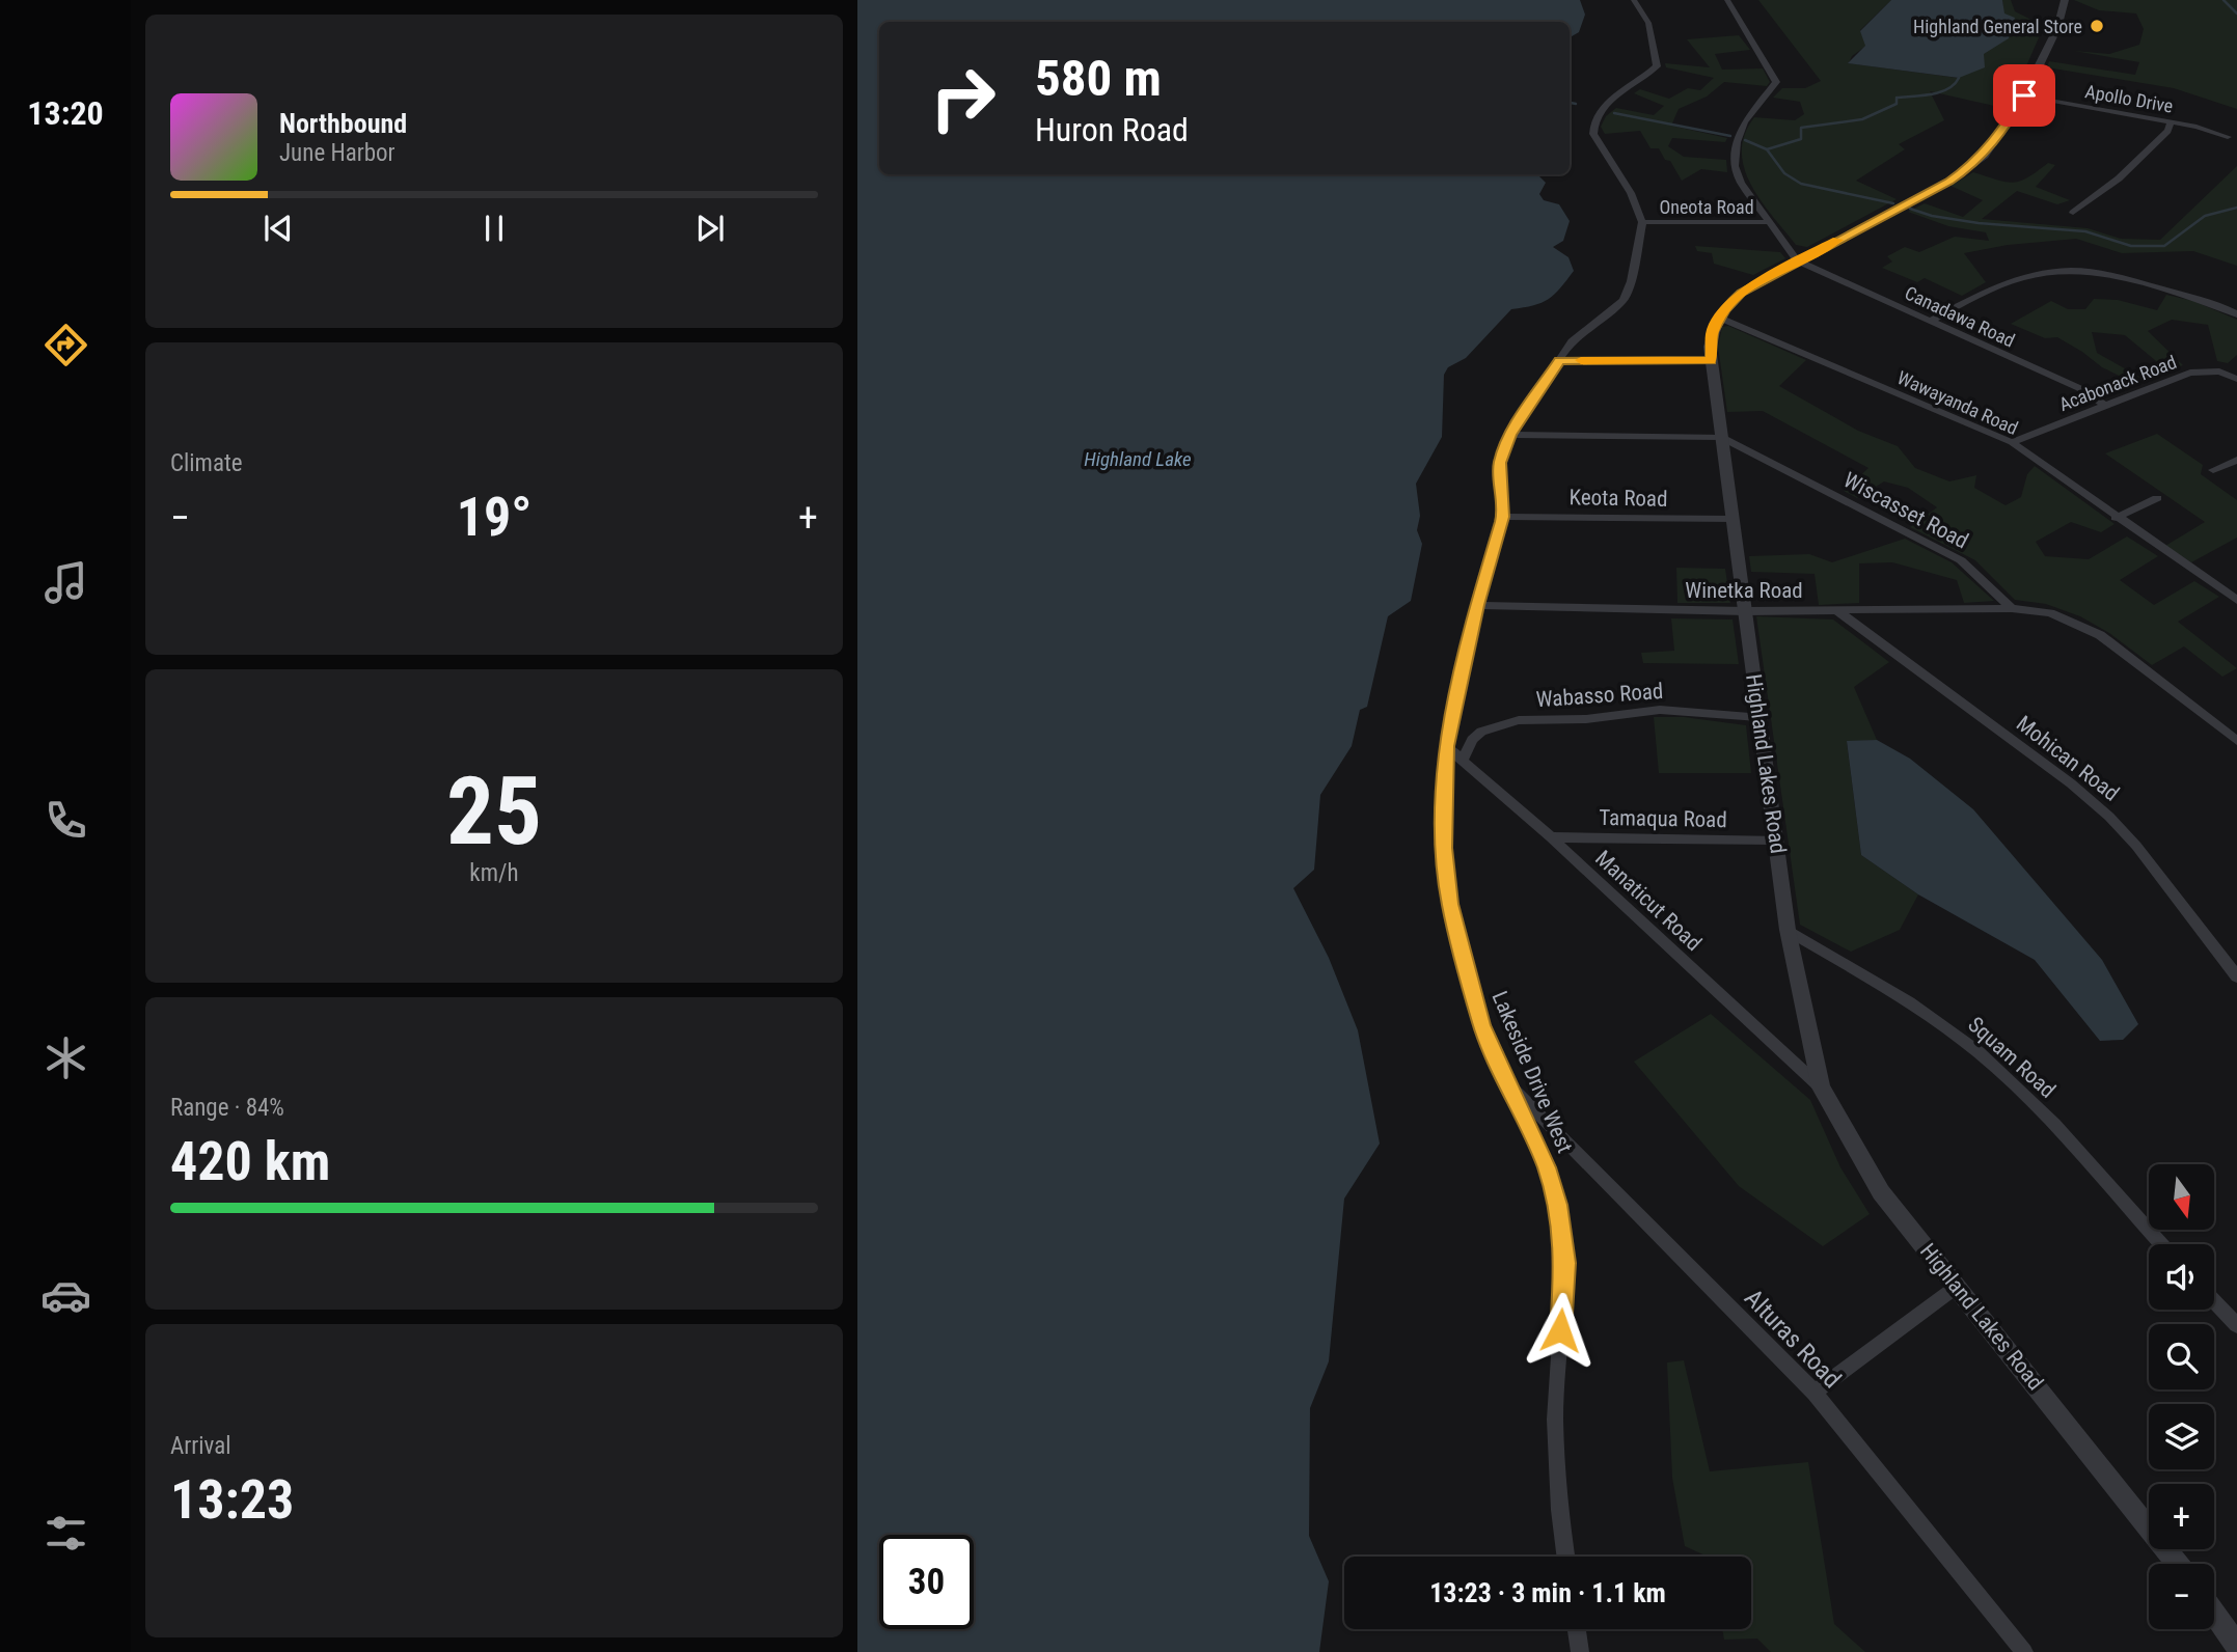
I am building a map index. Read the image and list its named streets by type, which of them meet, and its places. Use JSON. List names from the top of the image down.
{
  "streets": {
    "street": [
      "Apollo Drive",
      "Oneota Road",
      "Canadawa Road",
      "Acabonack Road",
      "Wawayanda Road",
      "Keota Road",
      "Wiscasset Road",
      "Winetka Road",
      "Wabasso Road",
      "Mohican Road",
      "Highland Lakes Road",
      "Tamaqua Road",
      "Manaticut Road",
      "Squam Road",
      "Lakeside Drive West",
      "Alturas Road"
    ]
  },
  "crossings": [
    ["Oneota Road", "Lakeside Drive West"],
    ["Canadawa Road", "Acabonack Road"],
    ["Acabonack Road", "Wawayanda Road"],
    ["Wawayanda Road", "Highland Lakes Road"],
    ["Keota Road", "Highland Lakes Road"],
    ["Keota Road", "Lakeside Drive West"],
    ["Wiscasset Road", "Winetka Road"],
    ["Wiscasset Road", "Highland Lakes Road"],
    ["Wiscasset Road", "Lakeside Drive West"],
    ["Winetka Road", "Mohican Road"],
    ["Winetka Road", "Highland Lakes Road"],
    ["Winetka Road", "Lakeside Drive West"],
    ["Wabasso Road", "Highland Lakes Road"],
    ["Wabasso Road", "Manaticut Road"],
    ["Highland Lakes Road", "Tamaqua Road"],
    ["Highland Lakes Road", "Manaticut Road"],
    ["Highland Lakes Road", "Squam Road"],
    ["Tamaqua Road", "Manaticut Road"],
    ["Manaticut Road", "Lakeside Drive West"],
    ["Lakeside Drive West", "Alturas Road"]
  ],
  "water": ["Highland Lake"],
  "places": ["Highland General Store"],
  "north": "bottom",
  "page": {
    "tabs": "13:20",
    "turn": ["580 m", "Huron Road"],
    "song": ["Northbound", "June Harbor"],
    "tile": [
      "Climate",
      ["25", "km/h"],
      ["Range · 84%", "420 km"],
      ["Arrival", "13:23"]
    ],
    "heat": ["−", "19°", "+"],
    "map_buttons": ["+", "−"],
    "limit": "30",
    "trip": "13:23 · 3 min · 1.1 km"
  }
}
